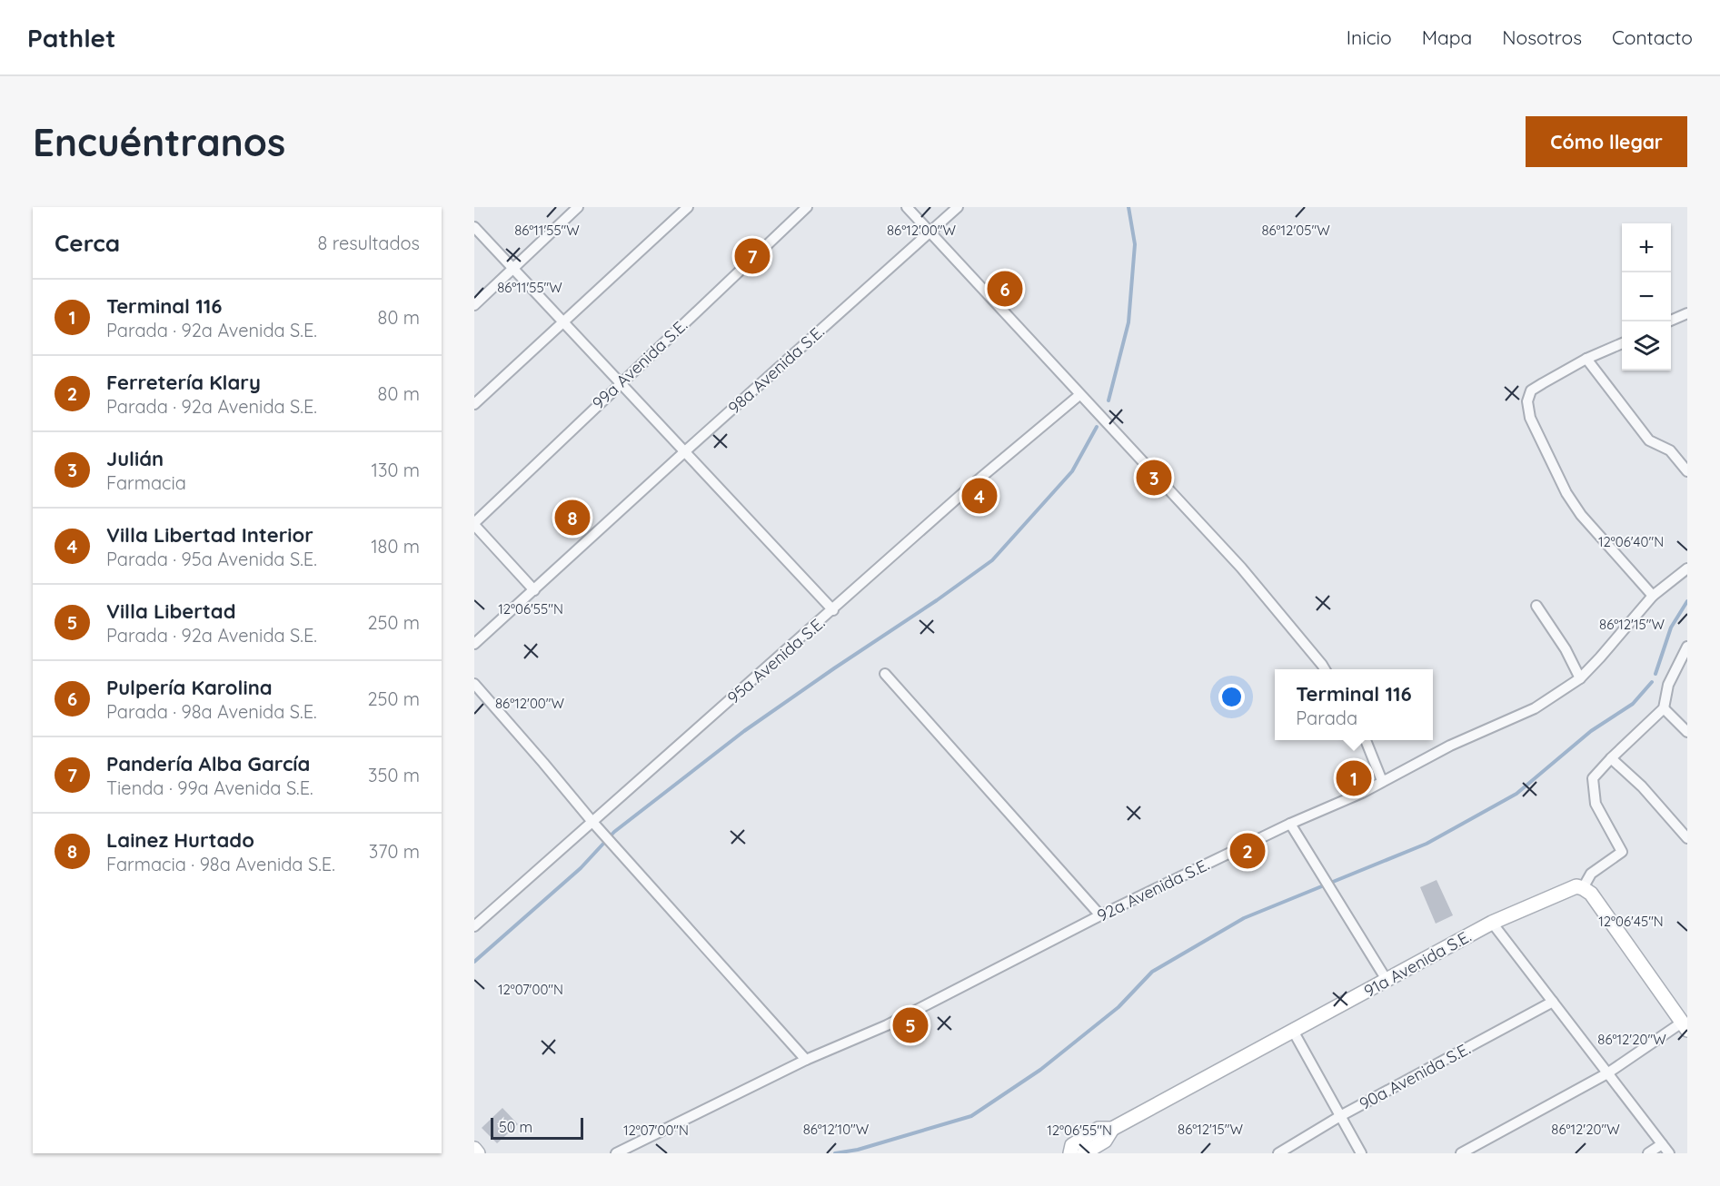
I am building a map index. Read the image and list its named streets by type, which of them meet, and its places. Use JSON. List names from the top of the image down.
{
  "streets": {
    "street": [
      "99a Avenida S.E.",
      "98a Avenida S.E.",
      "95a Avenida S.E.",
      "92a Avenida S.E.",
      "91a Avenida S.E.",
      "90a Avenida S.E."
    ]
  },
  "scale_bar": "50 m",
  "page": {
    "header": "Pathlet",
    "nav": [
      "Inicio",
      "Mapa",
      "Nosotros",
      "Contacto"
    ],
    "buttons": "Cómo llegar",
    "title": "Encuéntranos",
    "heading": ["Cerca", "8 resultados"],
    "map_buttons": ["+", "−"],
    "pins": [
      "7",
      "6",
      "3",
      "4",
      "8",
      "1",
      "2",
      "5"
    ],
    "list": [
      {
        "mark": "1",
        "name": "Terminal 116",
        "note": "Parada · 92a Avenida S.E.",
        "value": "80 m"
      },
      {
        "mark": "2",
        "name": "Ferretería Klary",
        "note": "Parada · 92a Avenida S.E.",
        "value": "80 m"
      },
      {
        "mark": "3",
        "name": "Julián",
        "note": "Farmacia",
        "value": "130 m"
      },
      {
        "mark": "4",
        "name": "Villa Libertad Interior",
        "note": "Parada · 95a Avenida S.E.",
        "value": "180 m"
      },
      {
        "mark": "5",
        "name": "Villa Libertad",
        "note": "Parada · 92a Avenida S.E.",
        "value": "250 m"
      },
      {
        "mark": "6",
        "name": "Pulpería Karolina",
        "note": "Parada · 98a Avenida S.E.",
        "value": "250 m"
      },
      {
        "mark": "7",
        "name": "Pandería Alba García",
        "note": "Tienda · 99a Avenida S.E.",
        "value": "350 m"
      },
      {
        "mark": "8",
        "name": "Lainez Hurtado",
        "note": "Farmacia · 98a Avenida S.E.",
        "value": "370 m"
      }
    ],
    "popup": ["Terminal 116", "Parada"],
    "scale": "50 m"
  },
  "coordinates": [
    "86°11'55\"W",
    "86°12'00\"W",
    "86°12'05\"W",
    "12°06'40\"N",
    "12°06'55\"N",
    "86°12'15\"W",
    "12°06'45\"N",
    "12°07'00\"N",
    "86°12'20\"W",
    "86°12'10\"W"
  ]
}
